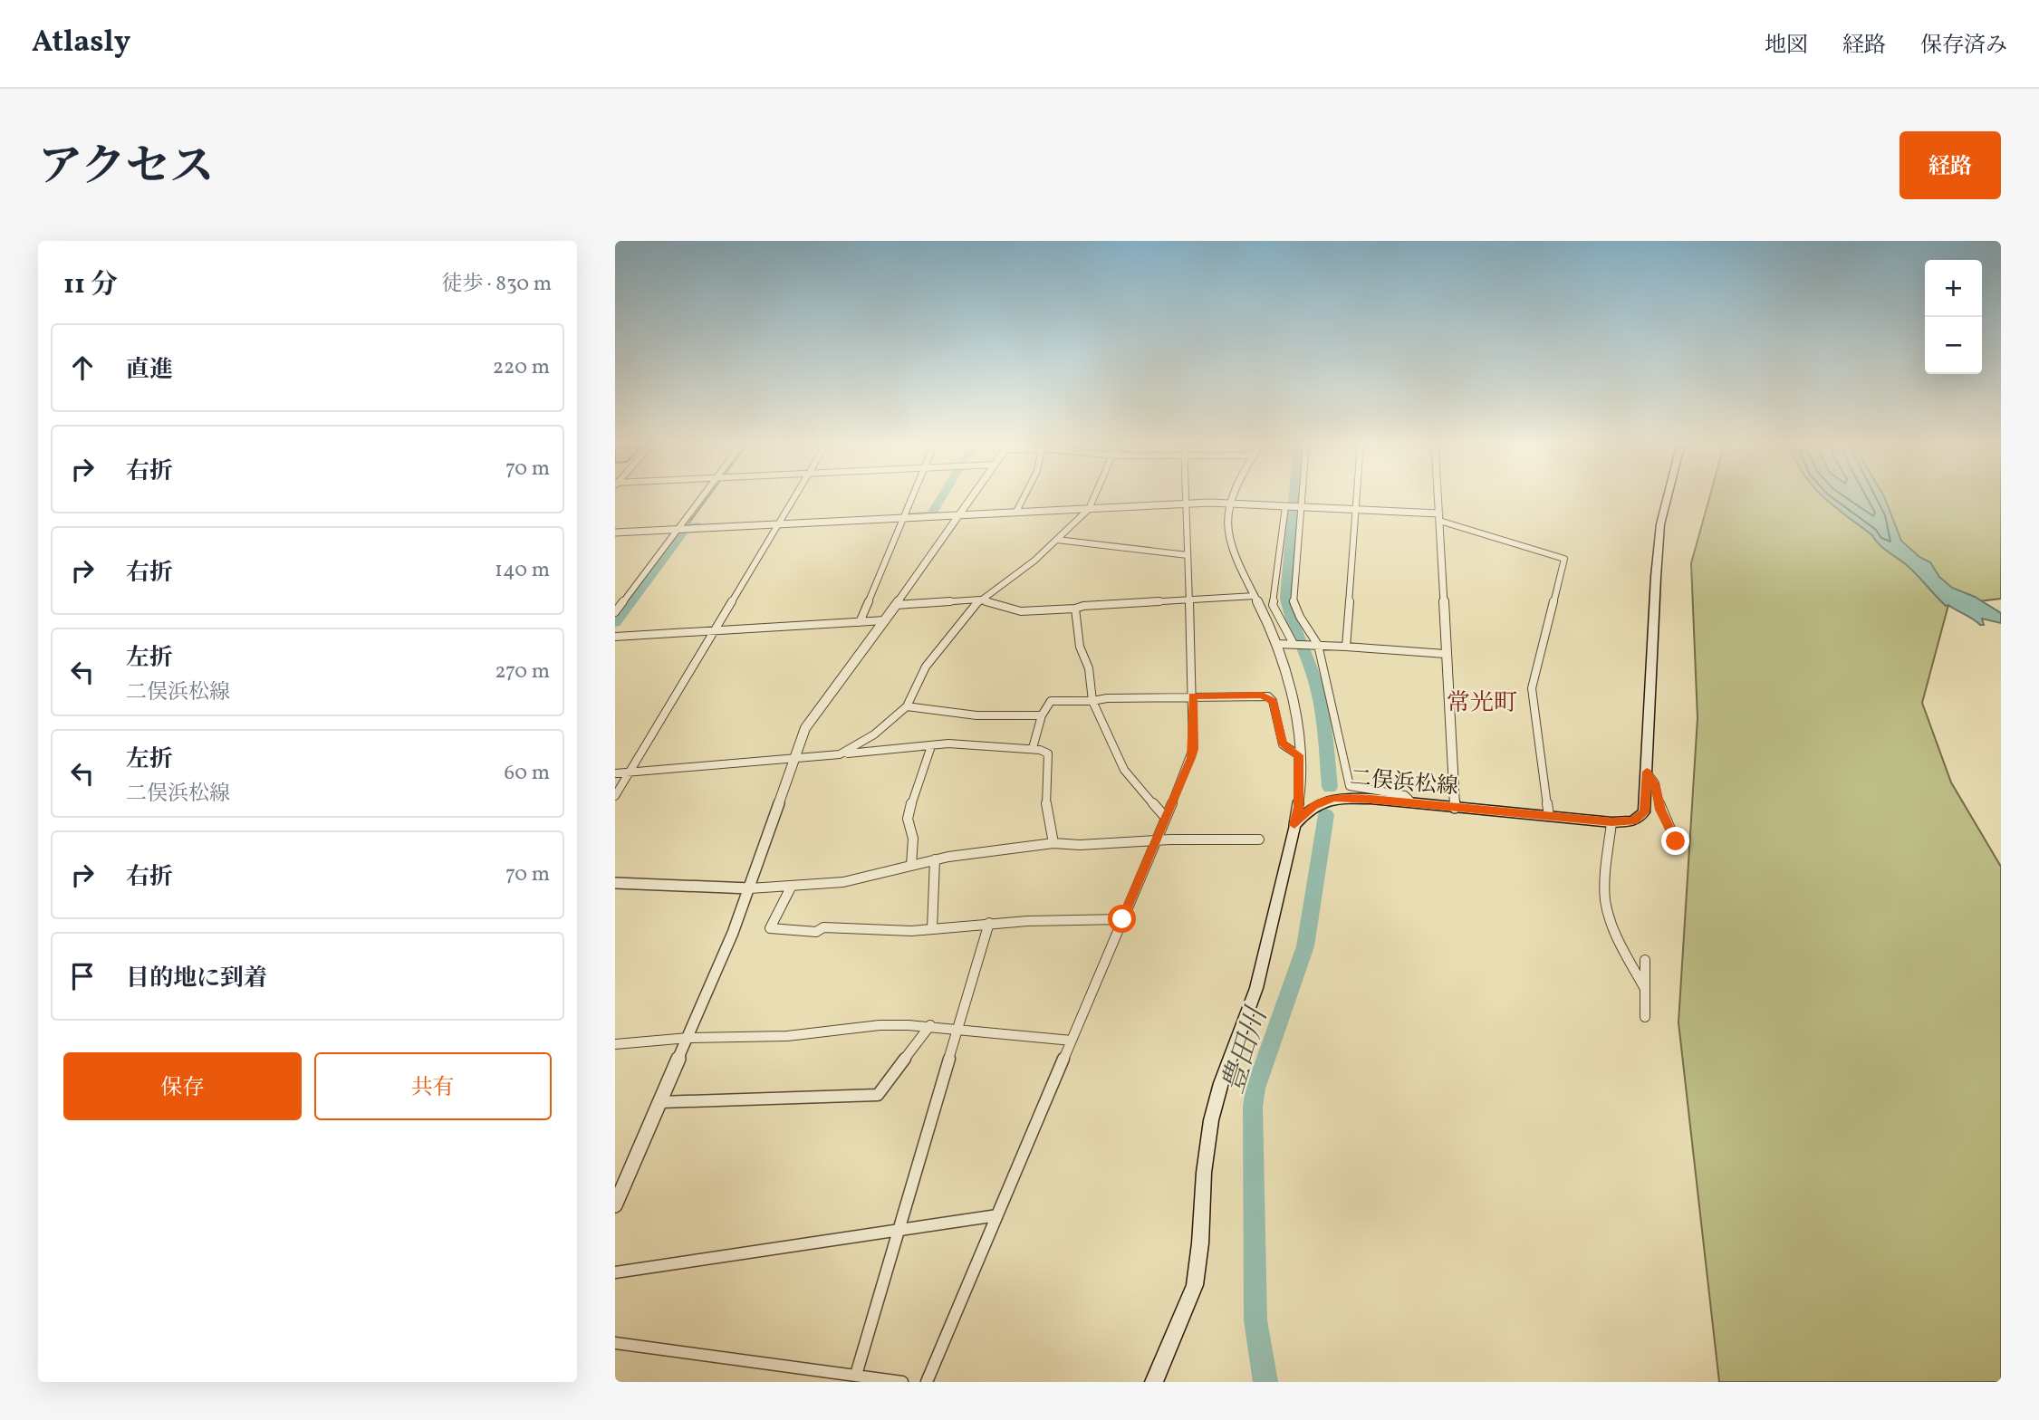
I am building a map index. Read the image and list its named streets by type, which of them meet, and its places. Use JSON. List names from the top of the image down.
{
  "streets": {
    "main road": ["二俣浜松線"]
  },
  "districts": ["常光町"],
  "water": ["豊田川"],
  "page": {
    "header": "Atlasly",
    "nav": ["地図", "経路", "保存済み"],
    "title": "アクセス",
    "buttons": [
      "経路",
      ["保存", "共有"]
    ],
    "heading": ["11 分", "徒歩 · 830 m"],
    "map_buttons": ["+", "−"],
    "list": [
      ["直進", "220 m"],
      ["右折", "70 m"],
      ["右折", "140 m"],
      ["左折", "二俣浜松線", "270 m"],
      ["左折", "二俣浜松線", "60 m"],
      ["右折", "70 m"],
      "目的地に到着"
    ]
  }
}
